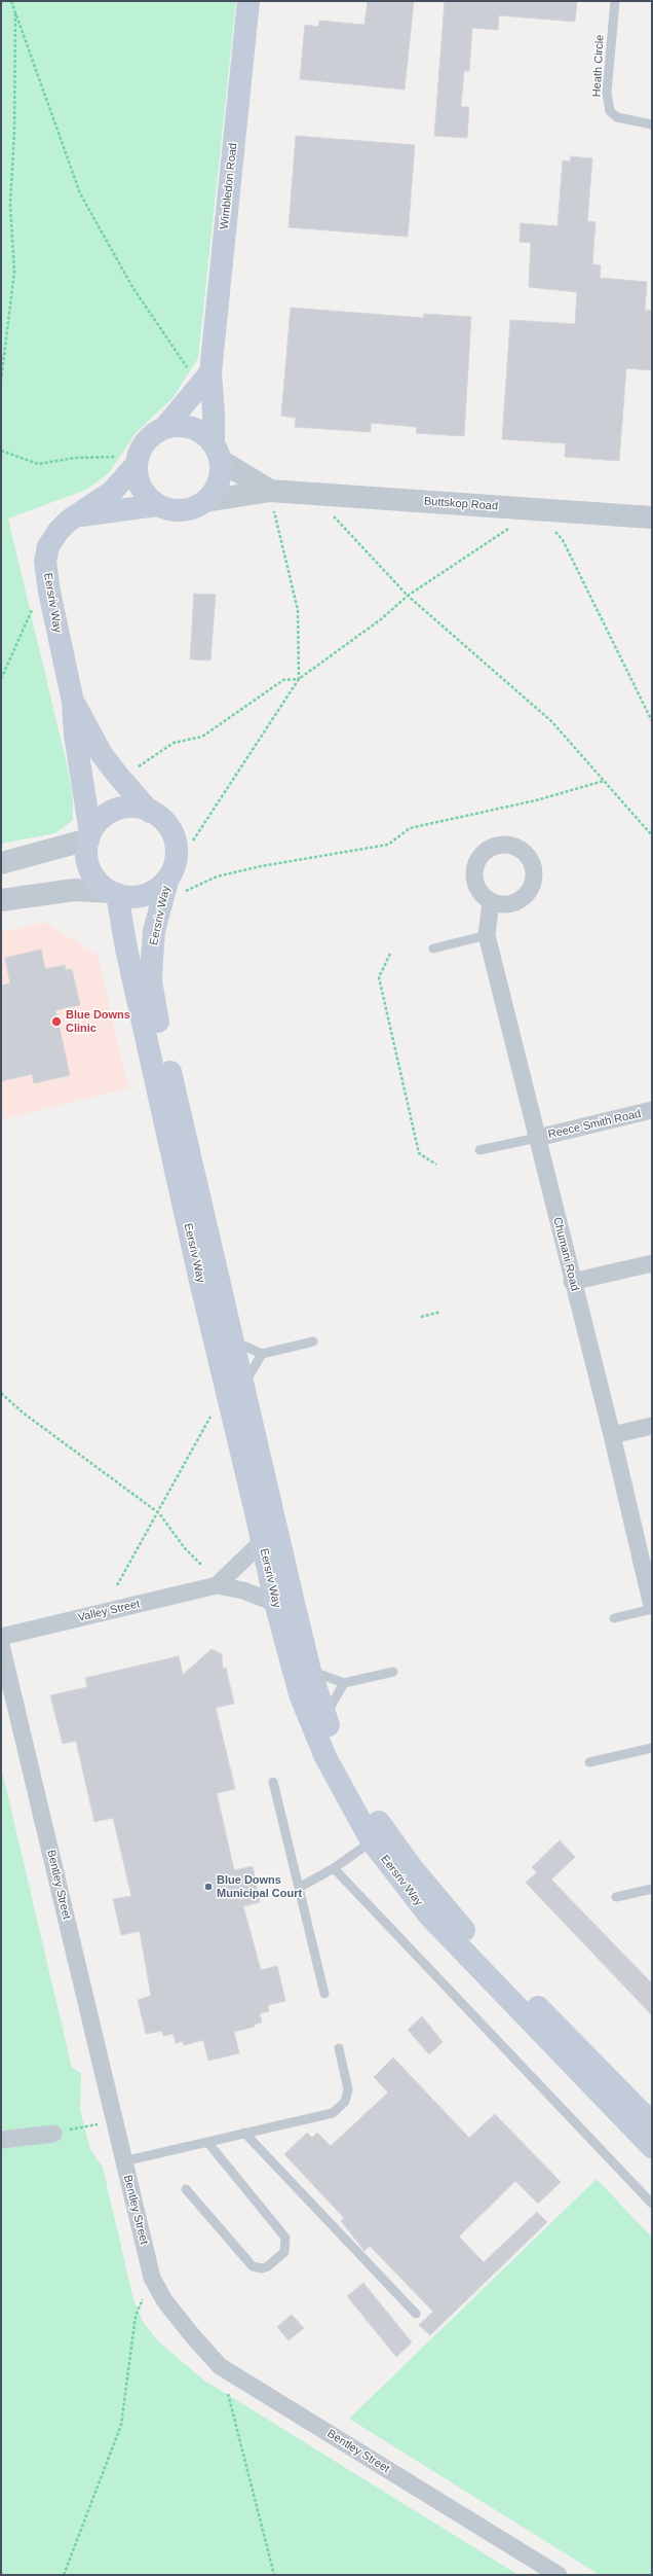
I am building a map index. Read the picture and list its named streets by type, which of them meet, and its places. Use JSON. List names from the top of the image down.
{
  "streets": {
    "main road": ["Wimbledon Road", "Eersriv Way"],
    "street": [
      "Buttskop Road",
      "Reece Smith Road",
      "Chumani Road",
      "Valley Street",
      "Bentley Street"
    ],
    "lane": ["Heath Circle"]
  },
  "crossings": [
    ["Wimbledon Road", "Buttskop Road"],
    ["Wimbledon Road", "Eersriv Way"],
    ["Buttskop Road", "Eersriv Way"],
    ["Eersriv Way", "Valley Street"],
    ["Reece Smith Road", "Chumani Road"]
  ],
  "places": ["Blue Downs Clinic", "Blue Downs Municipal Court"]
}
